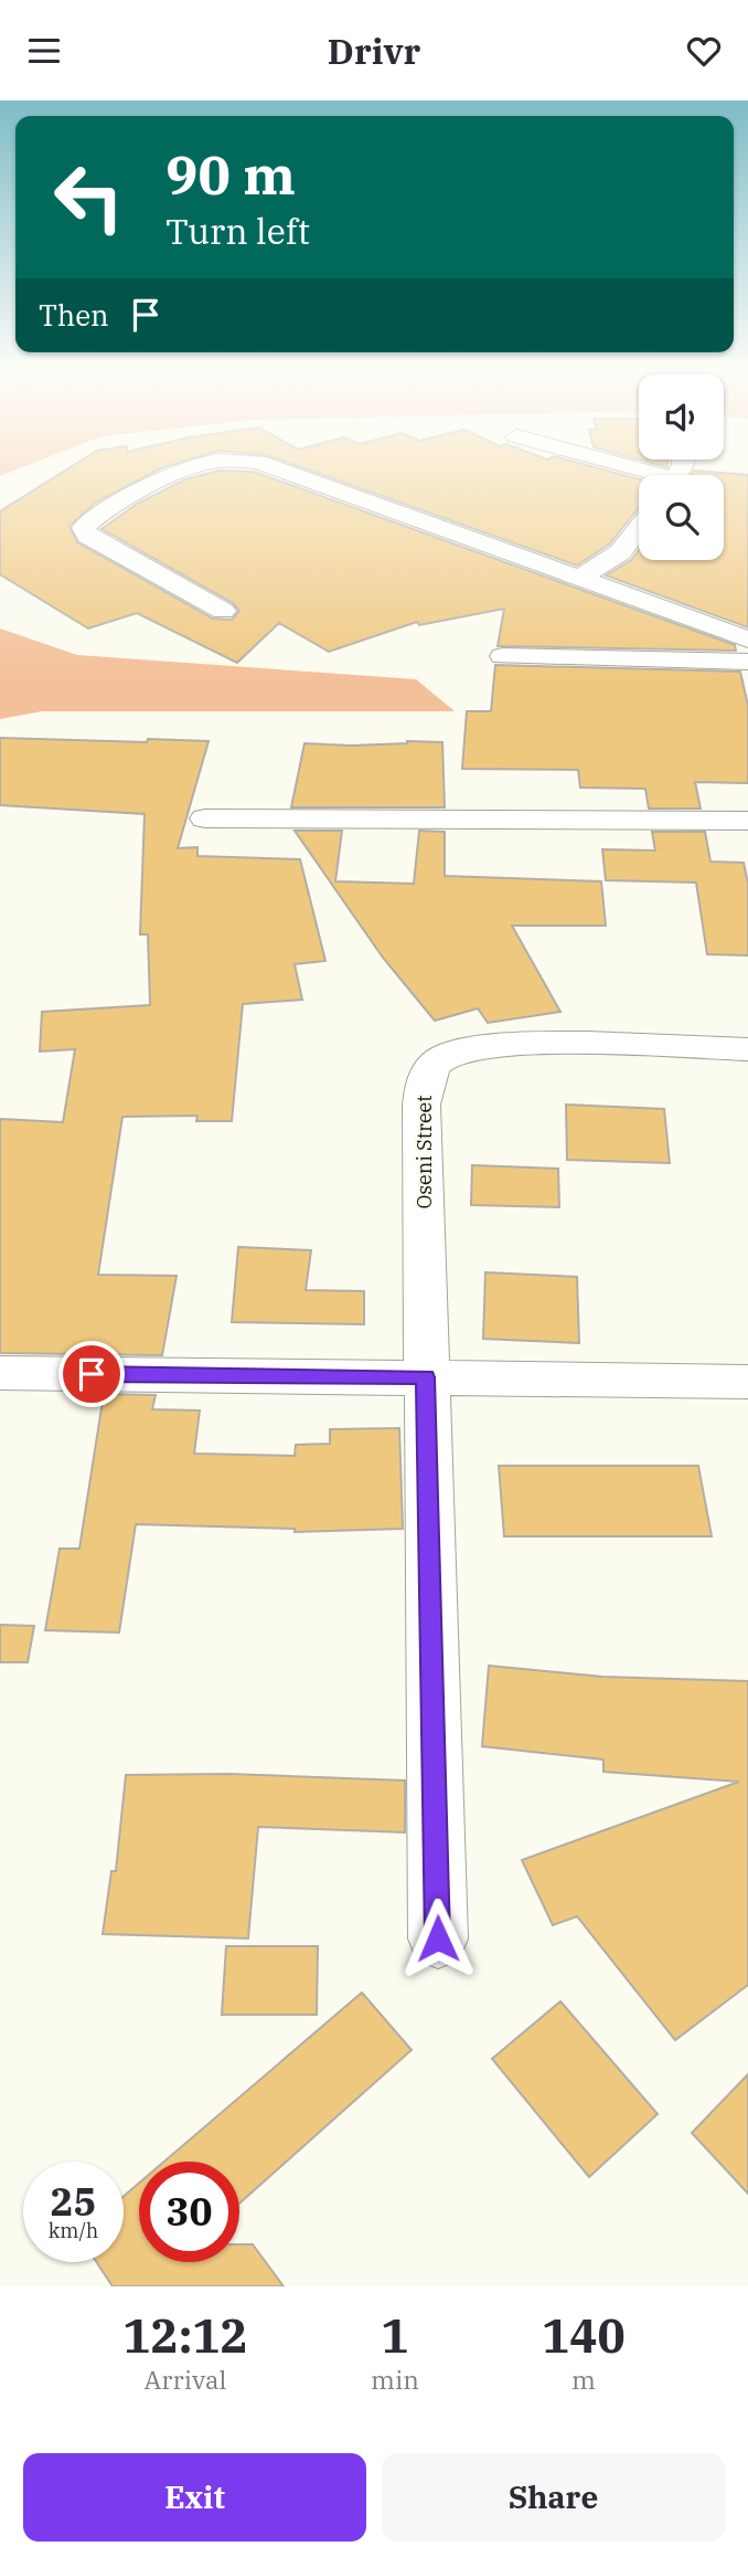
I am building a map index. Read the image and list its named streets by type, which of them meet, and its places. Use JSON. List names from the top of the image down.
{
  "streets": {
    "street": ["Oseni Street"]
  },
  "page": {
    "header": "Drivr",
    "turn": ["90 m", "Turn left"],
    "then": "Then",
    "speed": "25 km/h",
    "limit": "30",
    "eta": [
      "12:12",
      "Arrival",
      "1",
      "min",
      "140",
      "m"
    ],
    "buttons": ["Exit", "Share"]
  }
}
